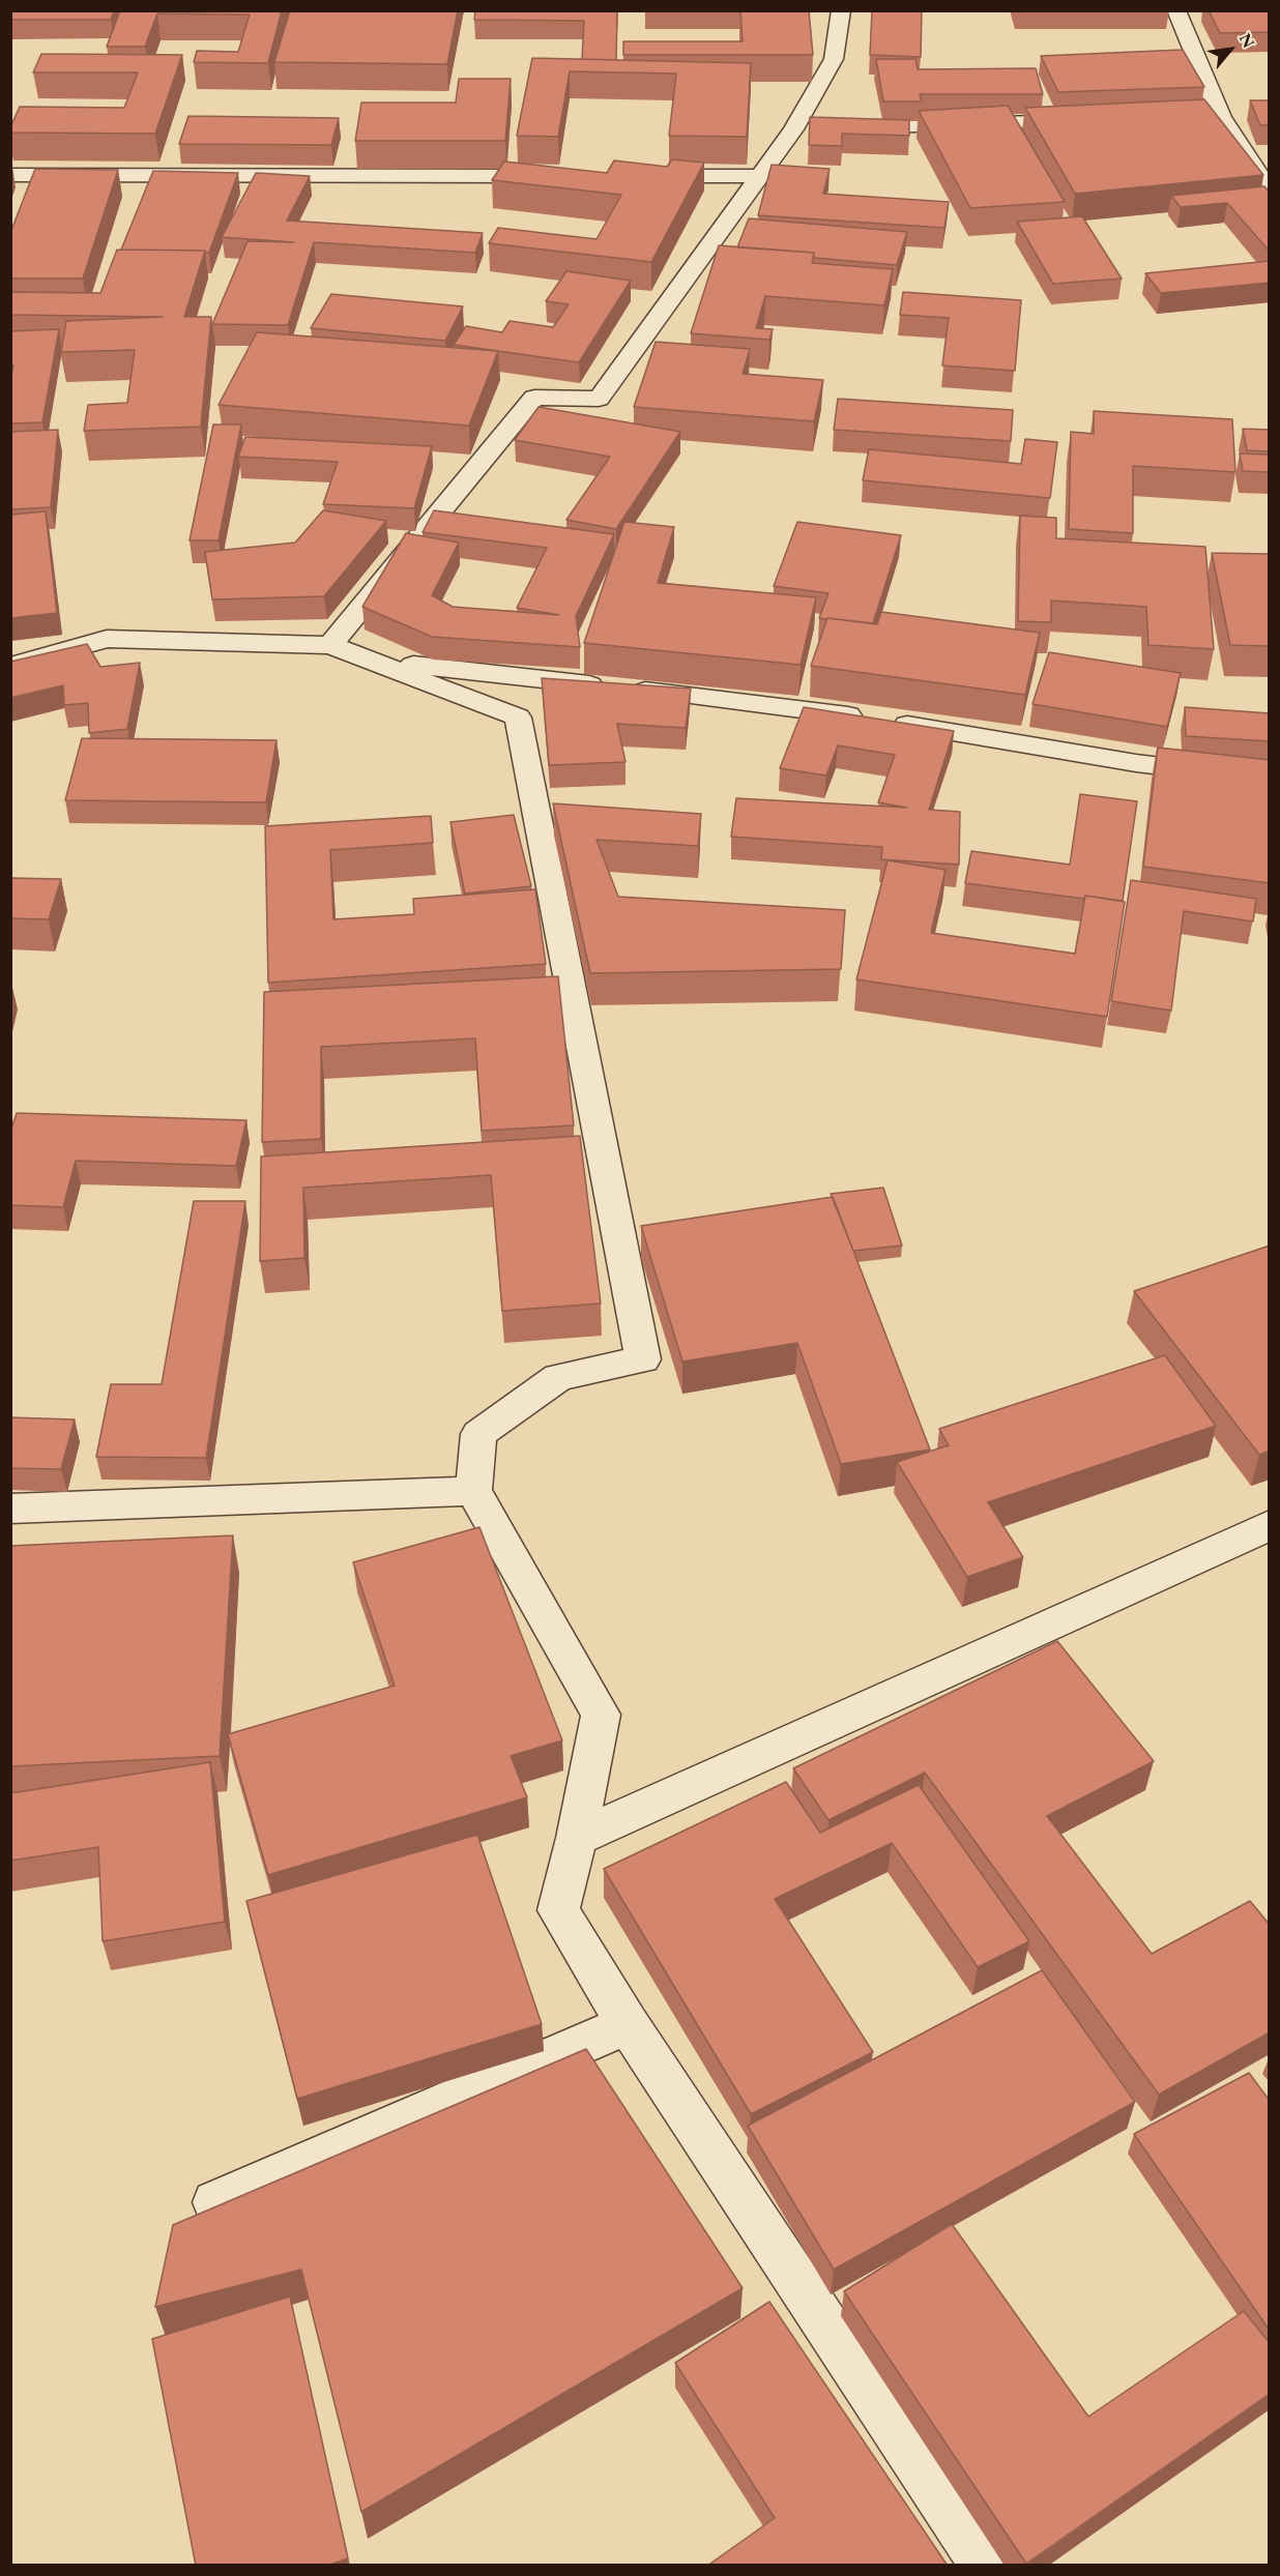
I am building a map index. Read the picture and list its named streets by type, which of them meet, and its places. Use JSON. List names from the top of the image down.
{
  "north": "top right"
}
